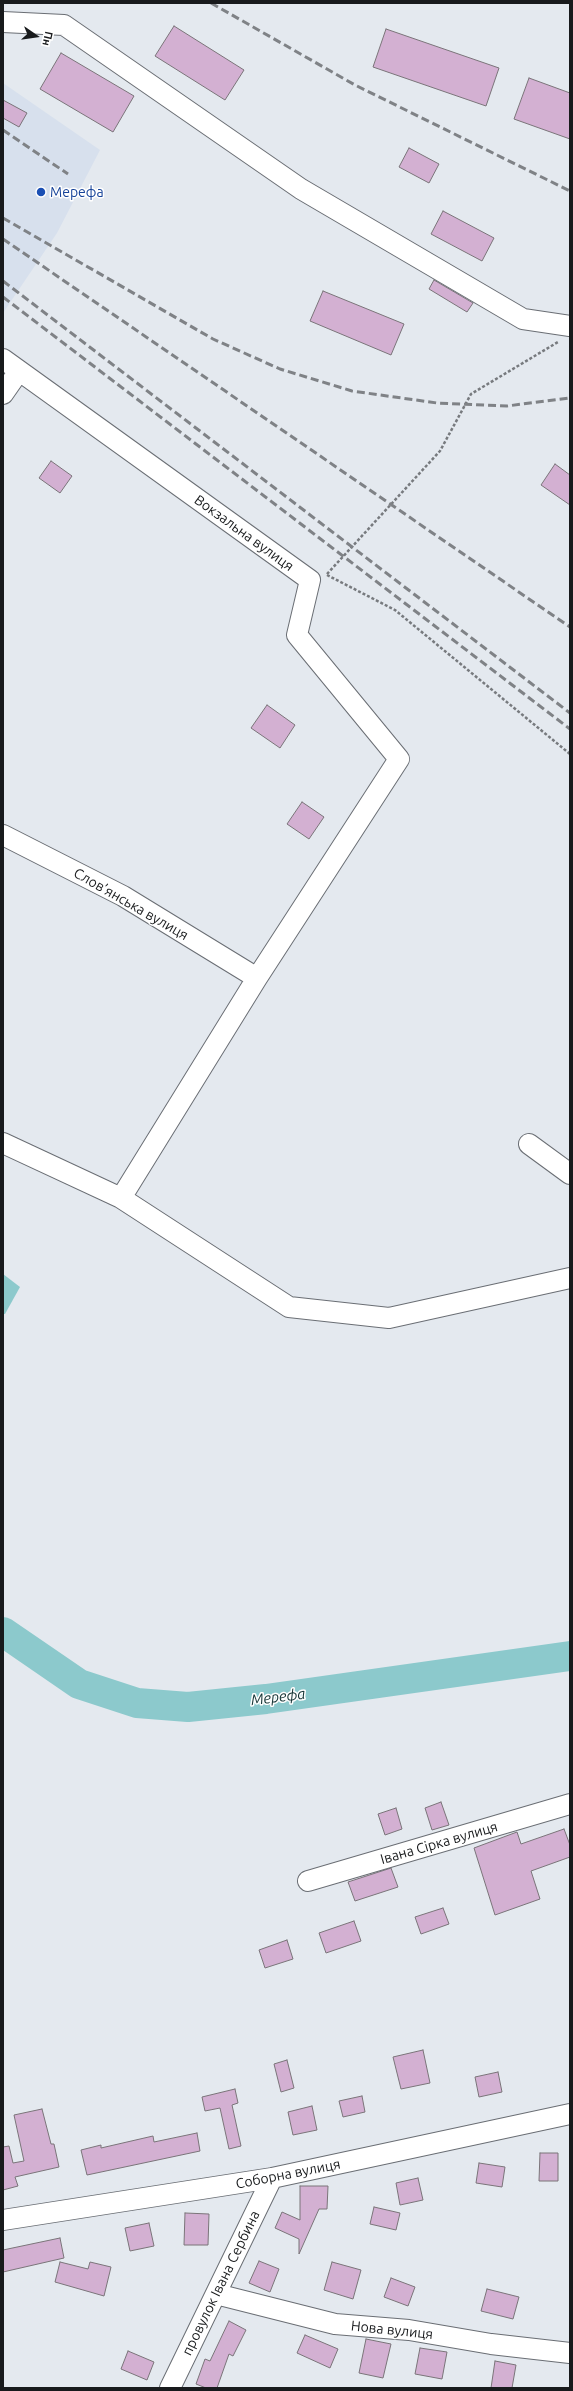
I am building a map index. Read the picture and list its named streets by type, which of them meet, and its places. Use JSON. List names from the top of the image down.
{
  "streets": {
    "street": [
      "Вокзальна вулиця",
      "Слов’янська вулиця",
      "Івана Сірка вулиця",
      "Соборна вулиця",
      "провулок Івана Сербина",
      "Нова вулиця"
    ]
  },
  "crossings": [
    ["Соборна вулиця", "провулок Івана Сербина"],
    ["провулок Івана Сербина", "Нова вулиця"]
  ],
  "water": ["Мерефа"],
  "places": ["Мерефа"],
  "north": "right"
}
